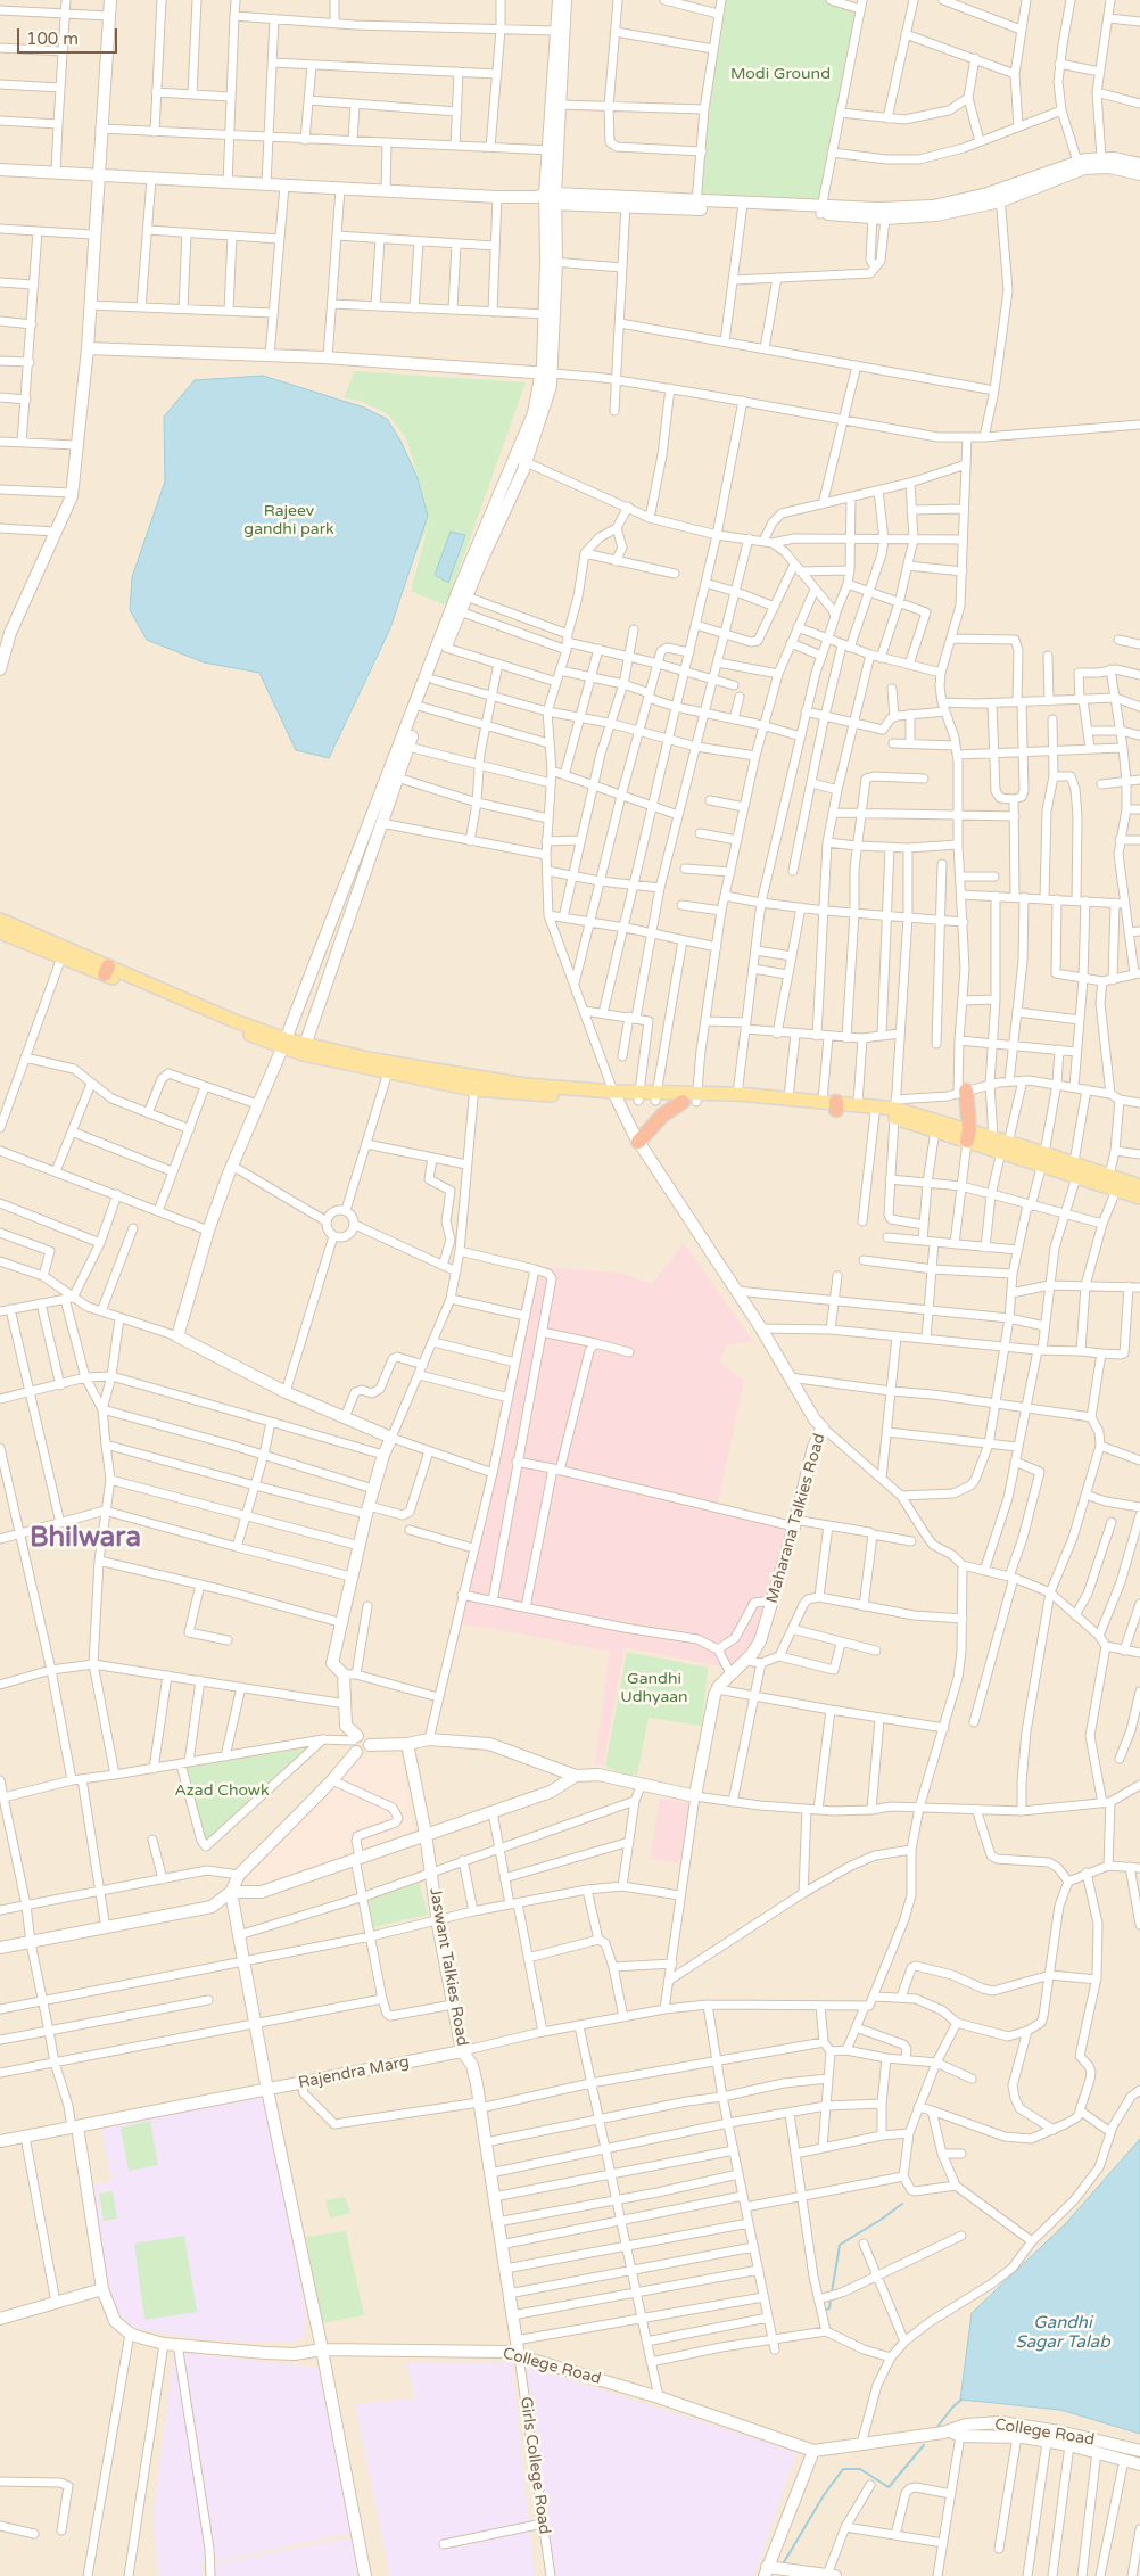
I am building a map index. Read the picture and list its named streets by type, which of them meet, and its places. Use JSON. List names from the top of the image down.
{
  "streets": {
    "street": [
      "Maharana Talkies Road",
      "Jaswant Talkies Road",
      "Rajendra Marg",
      "College Road",
      "Girls College Road"
    ]
  },
  "crossings": [
    ["Jaswant Talkies Road", "Rajendra Marg"],
    ["Jaswant Talkies Road", "College Road"],
    ["Jaswant Talkies Road", "Girls College Road"],
    ["College Road", "Girls College Road"]
  ],
  "districts": ["Bhilwara"],
  "water": ["Gandhi Sagar Talab"],
  "parks": [
    "Modi Ground",
    "Rajeev gandhi park",
    "Gandhi Udhyaan",
    "Azad Chowk"
  ],
  "scale_bar": "100 m"
}
